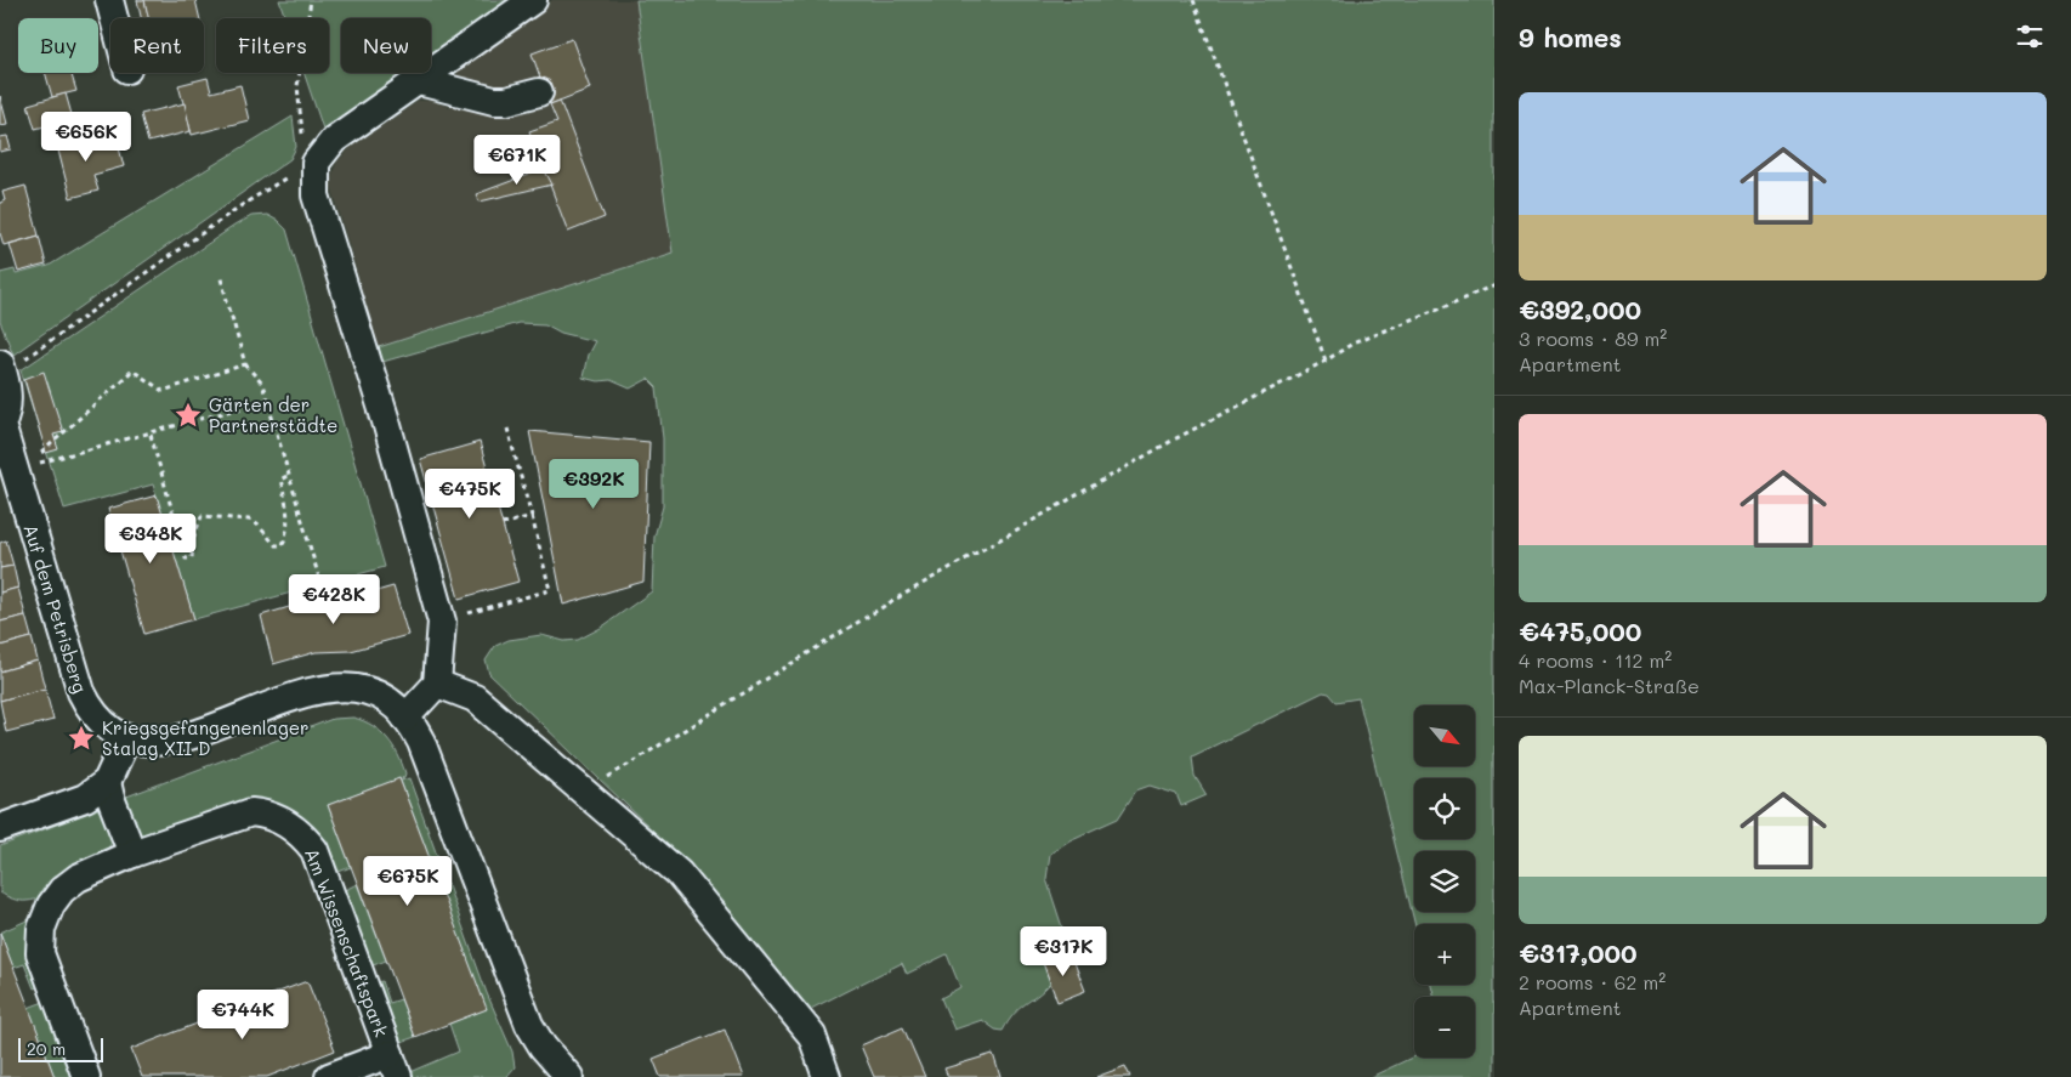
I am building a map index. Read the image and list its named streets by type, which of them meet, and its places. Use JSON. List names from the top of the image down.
{
  "streets": {
    "street": ["Auf dem Petrisberg", "Am Wissenschaftspark"]
  },
  "places": {
    "place": ["Gärten der Partnerstädte", "Kriegsgefangenenlager Stalag XII D"]
  },
  "scale_bar": "20 m",
  "north": "bottom right",
  "page": {
    "heading": "9 homes",
    "chip": [
      "Buy",
      "Rent",
      "Filters",
      "New"
    ],
    "list": [
      {
        "name": "€392,000",
        "note": "3 rooms · 89 m² · Apartment"
      },
      {
        "name": "€475,000",
        "note": "4 rooms · 112 m² · Max-Planck-Straße"
      },
      {
        "name": "€317,000",
        "note": "2 rooms · 62 m² · Apartment"
      }
    ],
    "price": [
      "€656K",
      "€671K",
      "€392K",
      "€475K",
      "€348K",
      "€428K",
      "€675K",
      "€317K",
      "€744K"
    ],
    "map_buttons": ["+", "−"],
    "scale": "20 m"
  }
}
